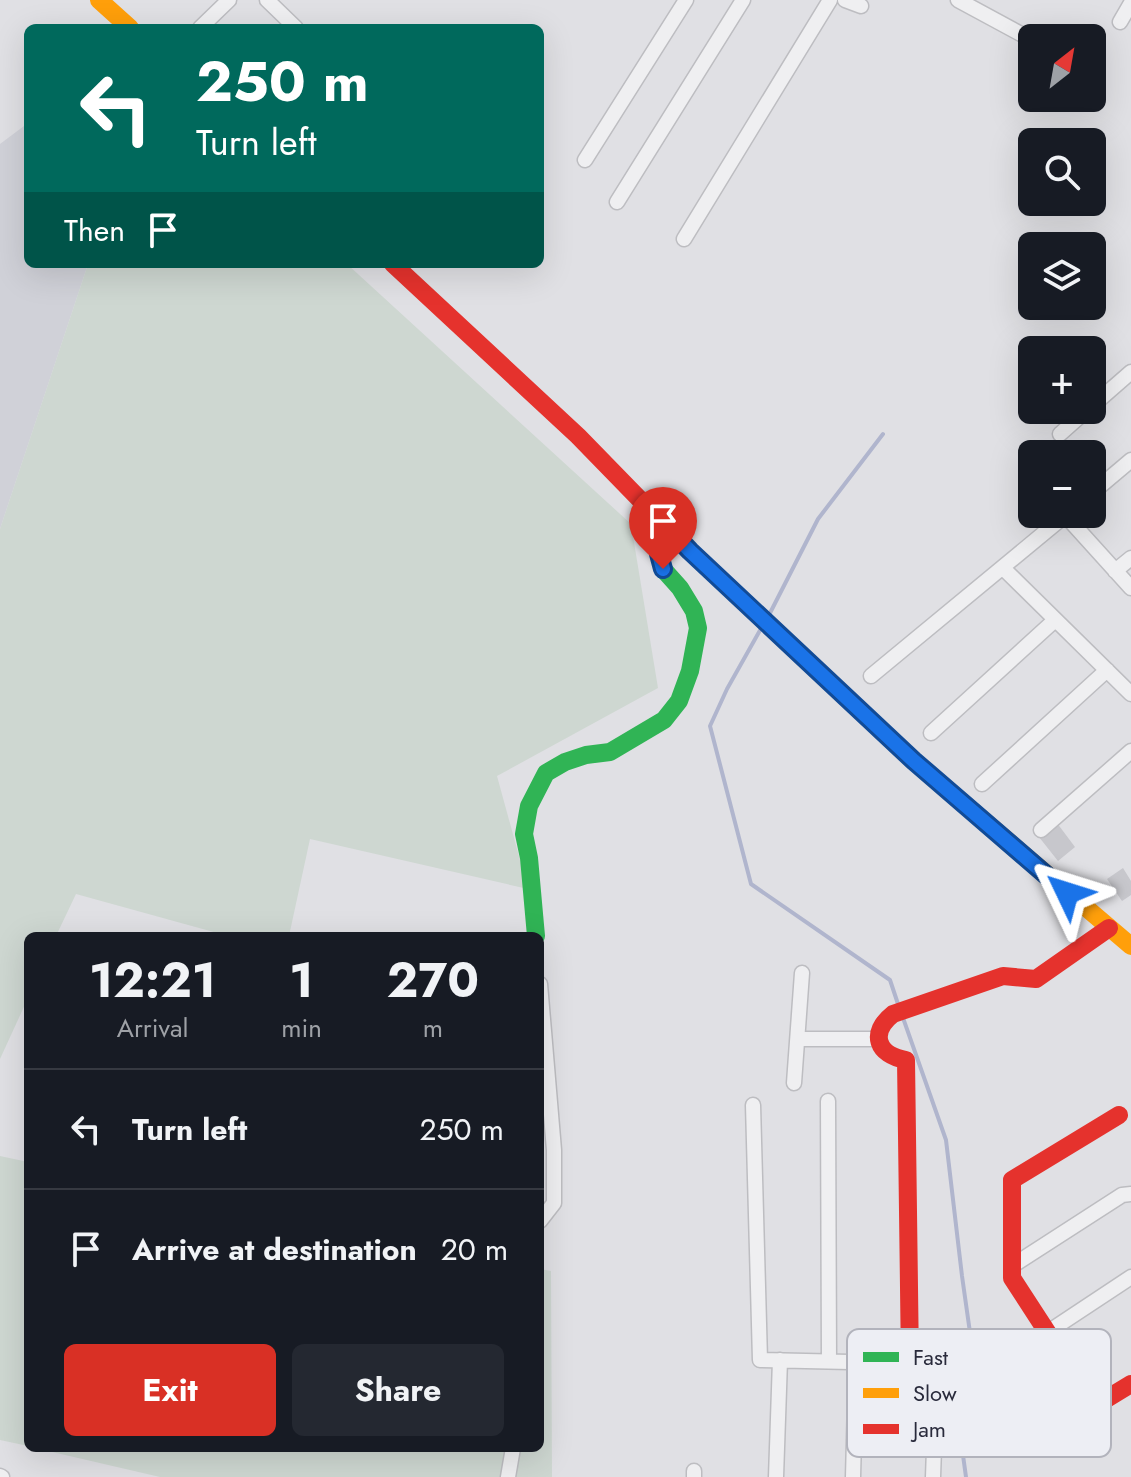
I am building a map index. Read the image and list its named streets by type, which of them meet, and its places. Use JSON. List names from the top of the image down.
{
  "legend": ["Fast", "Slow", "Jam"],
  "north": "top right",
  "page": {
    "map_buttons": ["+", "−"],
    "turn": ["250 m", "Turn left"],
    "then": "Then",
    "eta": [
      "12:21",
      "Arrival",
      "1",
      "min",
      "270",
      "m"
    ],
    "list": [
      {
        "name": "Turn left",
        "value": "250 m"
      },
      {
        "name": "Arrive at destination",
        "value": "20 m"
      }
    ],
    "buttons": ["Exit", "Share"]
  }
}
